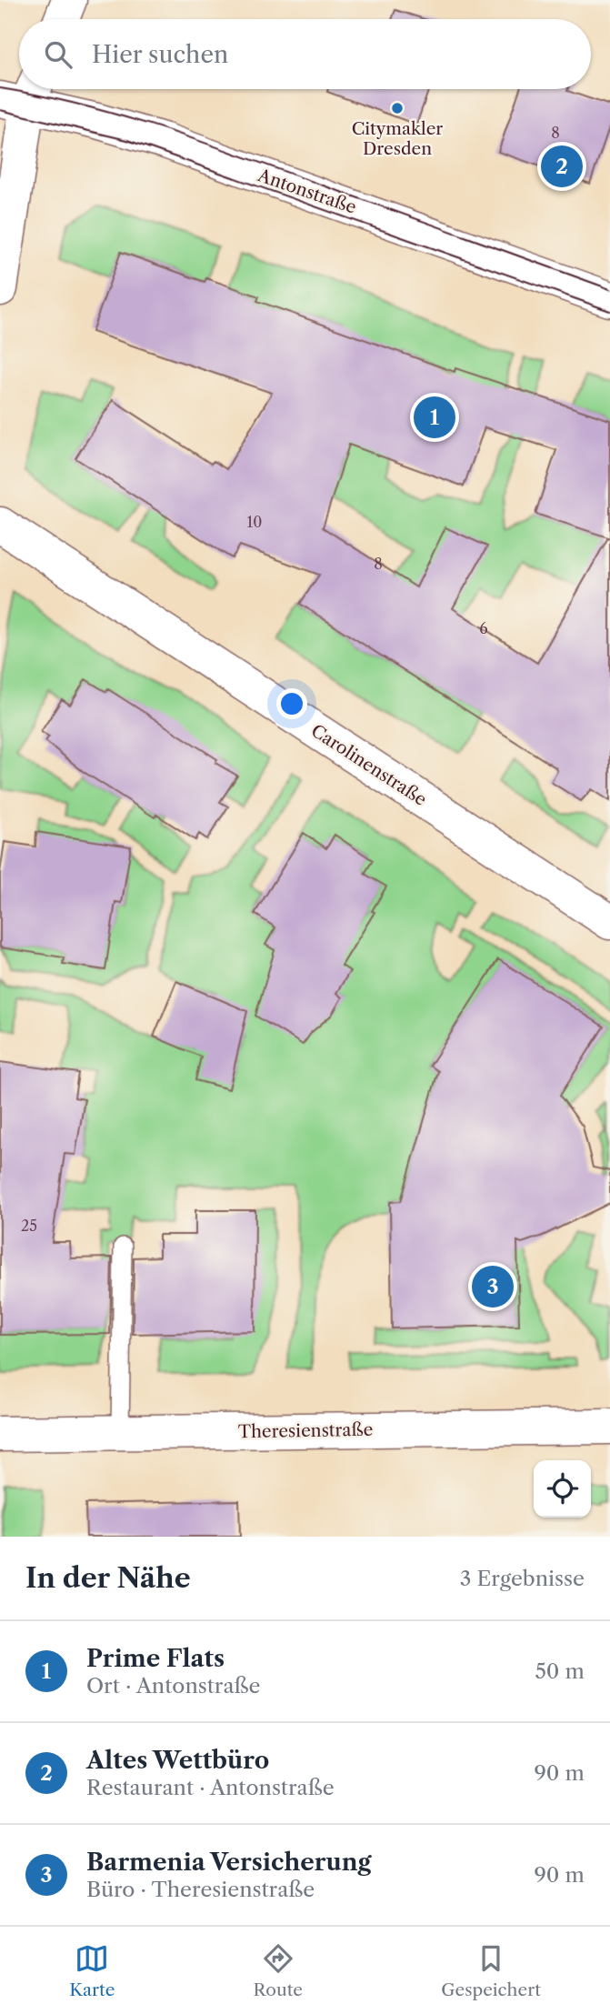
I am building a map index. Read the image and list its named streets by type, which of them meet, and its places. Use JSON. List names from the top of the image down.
{
  "streets": {
    "street": ["Antonstraße", "Carolinenstraße", "Theresienstraße"]
  },
  "places": ["Citymakler Dresden"],
  "house_numbers": [
    "8",
    "10",
    "8",
    "6",
    "25"
  ],
  "page": {
    "search": "Hier suchen",
    "pins": ["2", "1", "3"],
    "heading": ["In der Nähe", "3 Ergebnisse"],
    "list": [
      {
        "mark": "1",
        "name": "Prime Flats",
        "note": "Ort · Antonstraße",
        "value": "50 m"
      },
      {
        "mark": "2",
        "name": "Altes Wettbüro",
        "note": "Restaurant · Antonstraße",
        "value": "90 m"
      },
      {
        "mark": "3",
        "name": "Barmenia Versicherung",
        "note": "Büro · Theresienstraße",
        "value": "90 m"
      }
    ],
    "nav": ["Karte", "Route", "Gespeichert"]
  }
}
